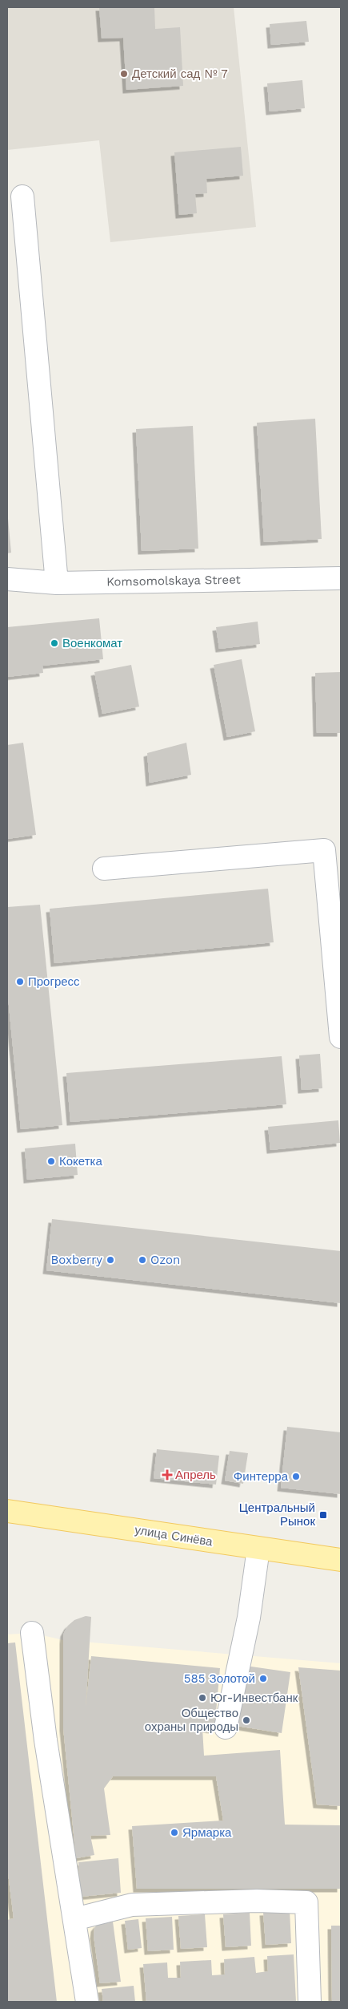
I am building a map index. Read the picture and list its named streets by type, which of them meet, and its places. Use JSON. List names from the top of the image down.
{
  "streets": {
    "main road": ["улица Синёва"],
    "street": ["Komsomolskaya Street"]
  },
  "places": {
    "other": [
      "Детский сад № 7",
      "Военкомат",
      "Прогресс",
      "Кокетка",
      "Boxberry",
      "Ozon",
      "Финтерра",
      "585 Золотой",
      "Юг-Инвестбанк",
      "Общество охраны природы",
      "Ярмарка"
    ],
    "health": ["Апрель"],
    "transit": ["Центральный Рынок"]
  }
}
